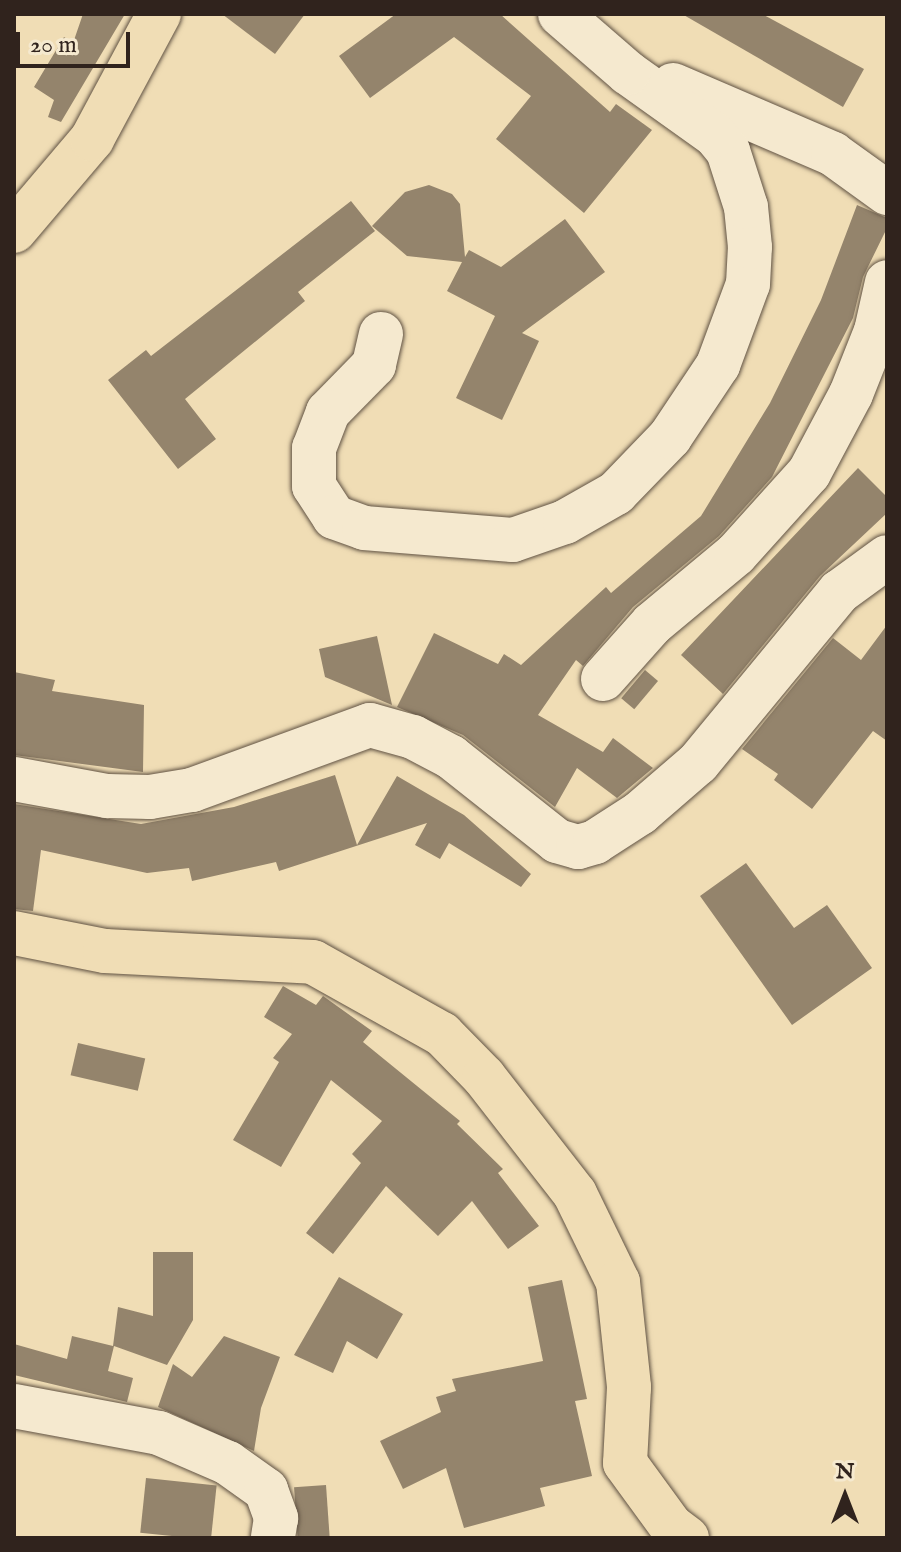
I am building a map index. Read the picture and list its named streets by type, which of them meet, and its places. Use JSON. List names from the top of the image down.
{
  "scale_bar": "20 m",
  "north": "top"
}
